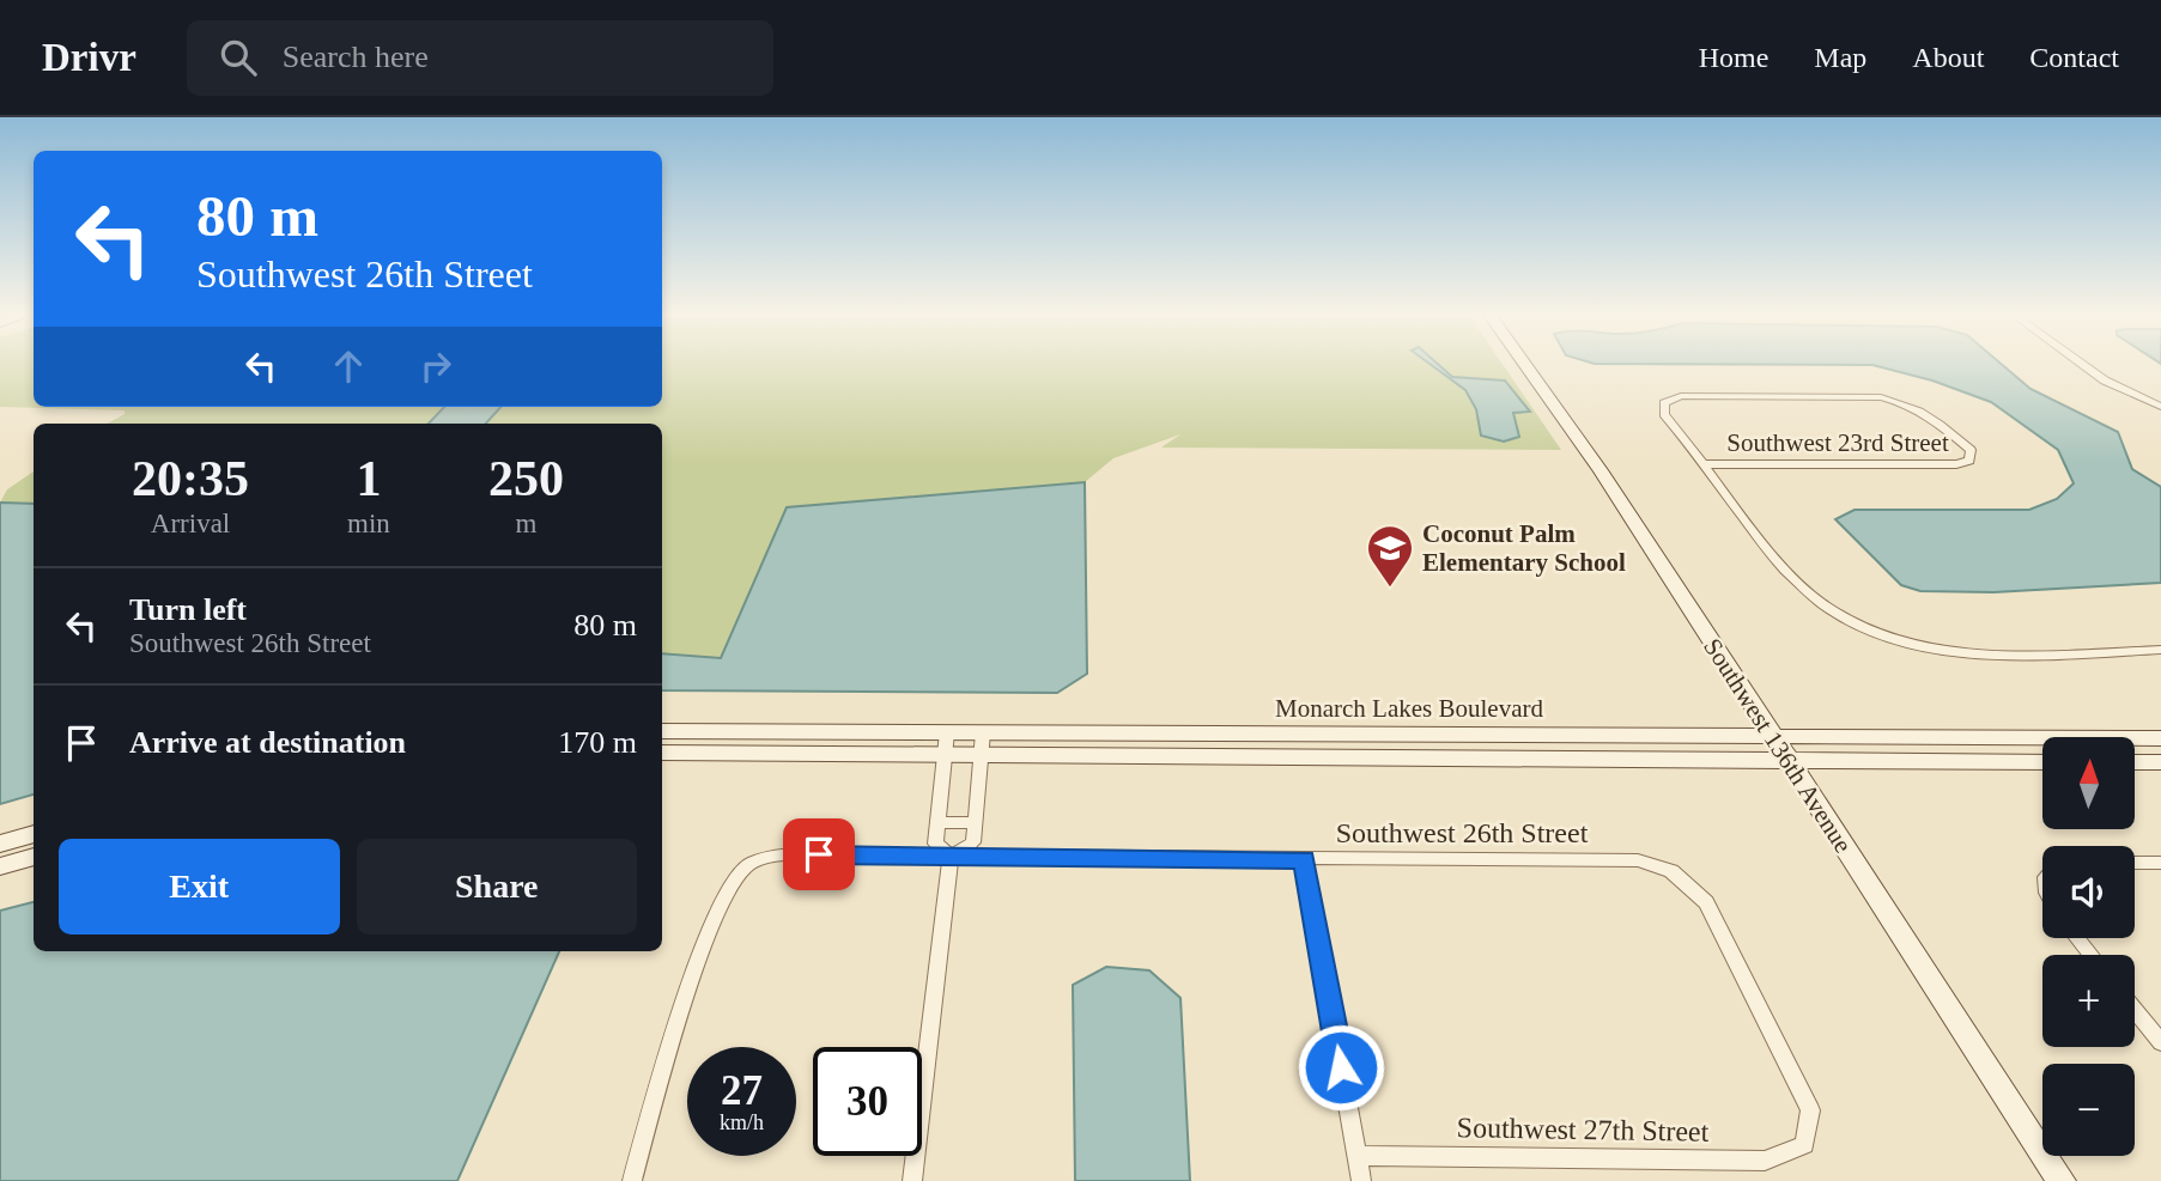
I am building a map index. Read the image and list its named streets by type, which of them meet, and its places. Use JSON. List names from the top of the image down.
{
  "streets": {
    "street": [
      "Southwest 23rd Street",
      "Monarch Lakes Boulevard",
      "Southwest 136th Avenue",
      "Southwest 26th Street",
      "Southwest 27th Street"
    ]
  },
  "crossings": [
    ["Monarch Lakes Boulevard", "Southwest 136th Avenue"],
    ["Southwest 26th Street", "Southwest 27th Street"]
  ],
  "places": {
    "school or university": ["Coconut Palm Elementary School"]
  },
  "north": "top",
  "page": {
    "header": "Drivr",
    "search": "Search here",
    "nav": [
      "Home",
      "Map",
      "About",
      "Contact"
    ],
    "turn": ["80 m", "Southwest 26th Street"],
    "eta": [
      "20:35",
      "Arrival",
      "1",
      "min",
      "250",
      "m"
    ],
    "list": [
      {
        "name": "Turn left",
        "note": "Southwest 26th Street",
        "value": "80 m"
      },
      {
        "name": "Arrive at destination",
        "value": "170 m"
      }
    ],
    "map_buttons": ["+", "−"],
    "buttons": ["Exit", "Share"],
    "speed": "27 km/h",
    "limit": "30"
  }
}
